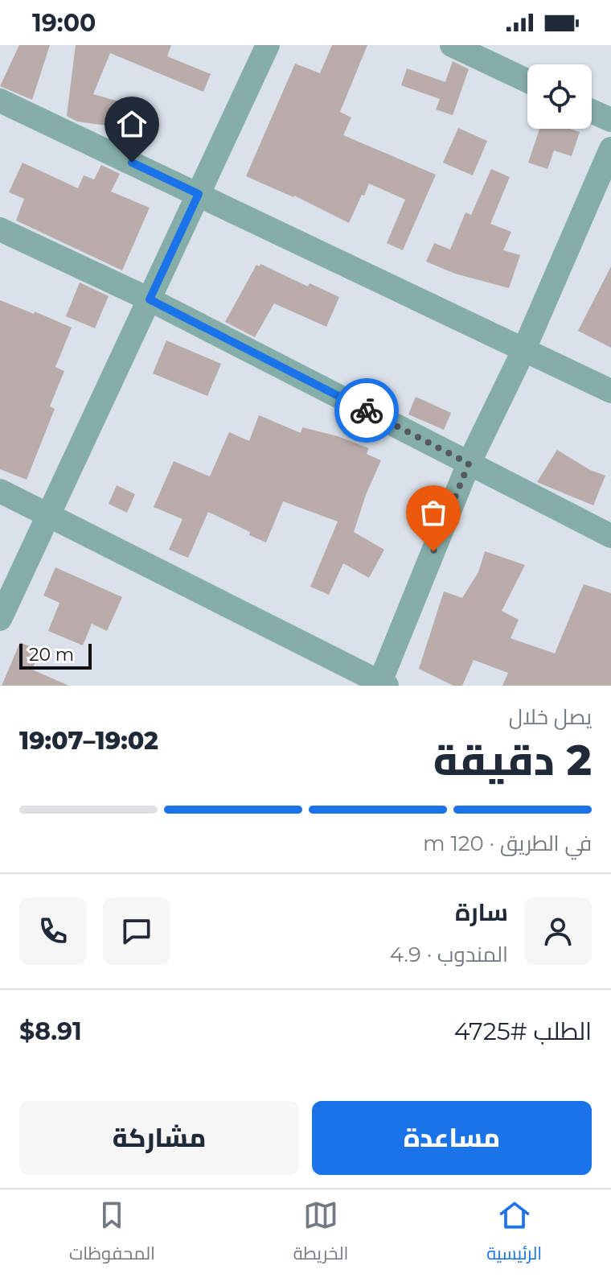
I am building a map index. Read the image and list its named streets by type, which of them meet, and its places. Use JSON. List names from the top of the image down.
{
  "scale_bar": "20 m",
  "page": {
    "status": "19:00",
    "scale": "20 m",
    "heading": ["2 دقيقة", "يصل خلال", "19:02–19:07"],
    "panel": [
      "سارة",
      "المندوب · 4.9",
      "الطلب #4725",
      "$8.91"
    ],
    "bar": "في الطريق · 120 m",
    "buttons": ["مساعدة", "مشاركة"],
    "tabs": ["الرئيسية", "الخريطة", "المحفوظات"]
  }
}
